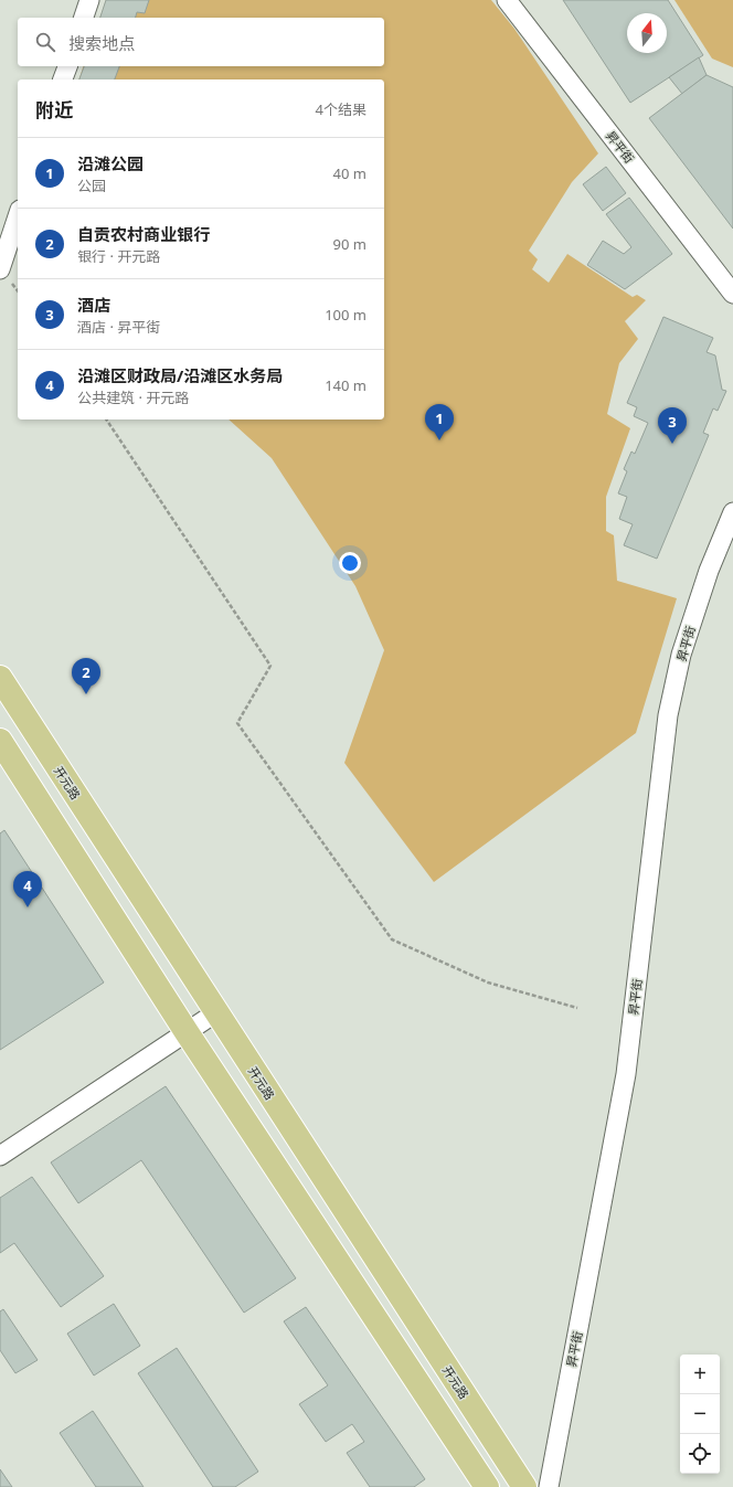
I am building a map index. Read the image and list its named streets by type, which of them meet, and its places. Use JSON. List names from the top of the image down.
{
  "streets": {
    "main road": ["开元路"],
    "street": ["昇平街"]
  },
  "north": "top",
  "page": {
    "search": "搜索地点",
    "heading": ["附近", "4个结果"],
    "list": [
      {
        "mark": "1",
        "name": "沿滩公园",
        "note": "公园",
        "value": "40 m"
      },
      {
        "mark": "2",
        "name": "自贡农村商业银行",
        "note": "银行 · 开元路",
        "value": "90 m"
      },
      {
        "mark": "3",
        "name": "酒店",
        "note": "酒店 · 昇平街",
        "value": "100 m"
      },
      {
        "mark": "4",
        "name": "沿滩区财政局/沿滩区水务局",
        "note": "公共建筑 · 开元路",
        "value": "140 m"
      }
    ],
    "pins": [
      "1",
      "3",
      "2",
      "4"
    ],
    "map_buttons": ["+", "−"]
  }
}
